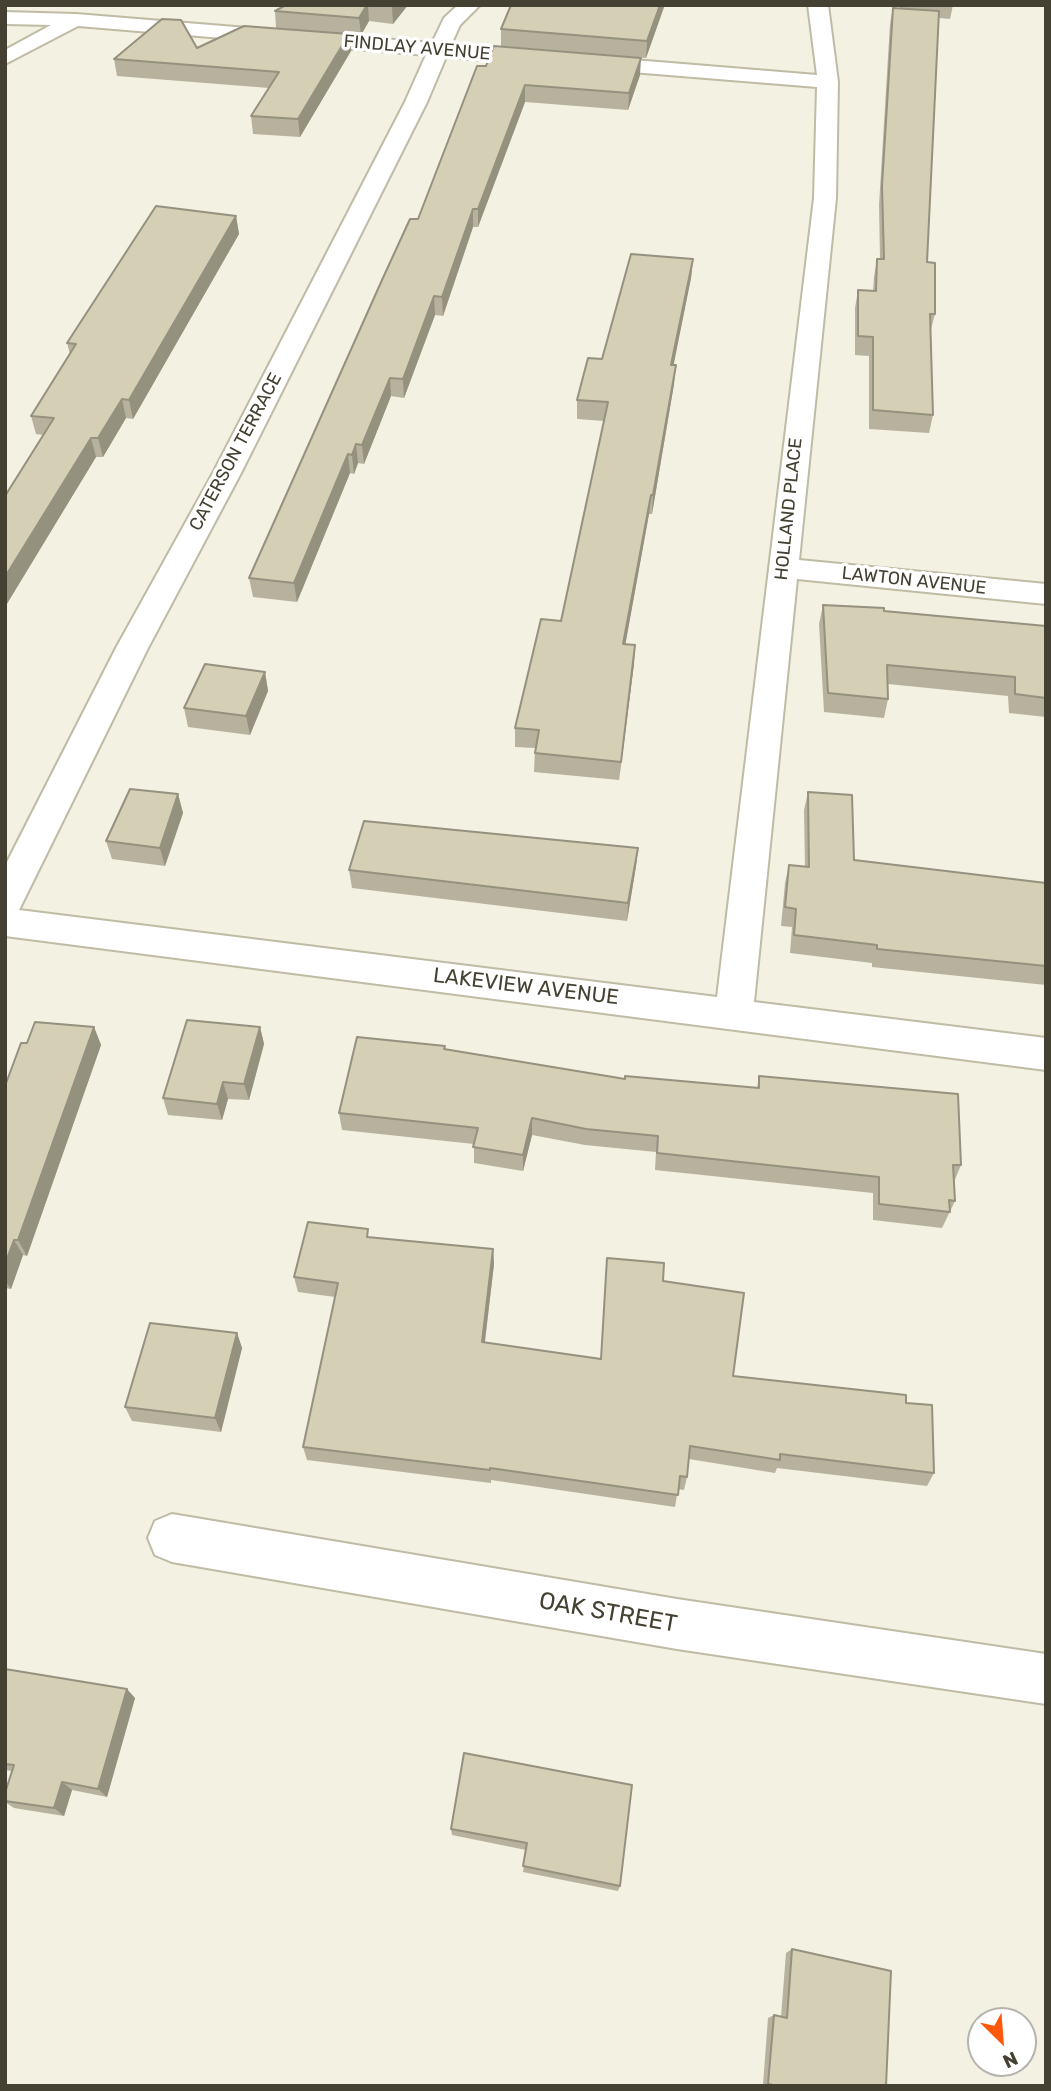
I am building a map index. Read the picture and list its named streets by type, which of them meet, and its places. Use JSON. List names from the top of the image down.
{
  "streets": {
    "street": [
      "FINDLAY AVENUE",
      "CATERSON TERRACE",
      "HOLLAND PLACE",
      "LAWTON AVENUE",
      "LAKEVIEW AVENUE",
      "OAK STREET"
    ]
  },
  "crossings": [
    ["FINDLAY AVENUE", "CATERSON TERRACE"],
    ["FINDLAY AVENUE", "HOLLAND PLACE"],
    ["HOLLAND PLACE", "LAWTON AVENUE"],
    ["HOLLAND PLACE", "LAKEVIEW AVENUE"]
  ],
  "north": "bottom right"
}
